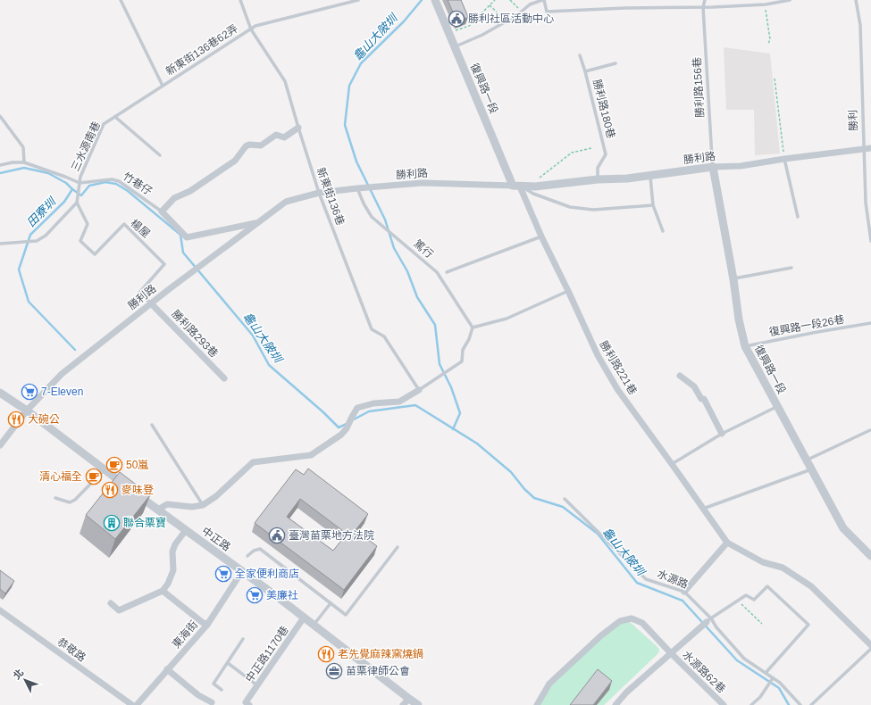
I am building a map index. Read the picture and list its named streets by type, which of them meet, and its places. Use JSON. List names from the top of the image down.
{
  "streets": {
    "street": [
      "復興路一段",
      "勝利路",
      "勝利路293巷",
      "勝利路221巷",
      "中正路",
      "東海街",
      "恭敬路",
      "中正路1170巷",
      "水源路62巷"
    ],
    "lane": [
      "新東街136巷62弄",
      "勝利路156巷",
      "勝利路180巷",
      "勝利",
      "三水源南巷",
      "竹巷仔",
      "新東街136巷",
      "楊屋",
      "篤行",
      "復興路一段26巷",
      "水源路"
    ]
  },
  "crossings": [
    ["新東街136巷62弄", "三水源南巷"],
    ["新東街136巷62弄", "新東街136巷"],
    ["勝利路156巷", "復興路一段"],
    ["勝利路156巷", "勝利路"],
    ["復興路一段", "勝利路"],
    ["復興路一段", "復興路一段26巷"],
    ["復興路一段", "勝利路221巷"],
    ["勝利路180巷", "勝利路"],
    ["勝利", "勝利路"],
    ["三水源南巷", "竹巷仔"],
    ["勝利路", "新東街136巷"],
    ["勝利路", "楊屋"],
    ["勝利路", "篤行"],
    ["勝利路", "勝利路293巷"],
    ["勝利路", "勝利路221巷"],
    ["勝利路", "中正路"],
    ["楊屋", "勝利路293巷"],
    ["中正路", "東海街"],
    ["中正路", "中正路1170巷"]
  ],
  "water": ["龜山大陂圳", "田寮圳"],
  "places": {
    "public building": ["勝利社區活動中心", "臺灣苗栗地方法院"],
    "supermarket": ["7-Eleven", "全家便利商店", "美廉社"],
    "restaurant": ["大碗公", "麥味登", "老先覺麻辣窯燒鍋"],
    "cafe": ["50嵐", "清心福全"],
    "building": ["聯合栗寶"],
    "office": ["苗栗律師公會"]
  },
  "north": "top left"
}
